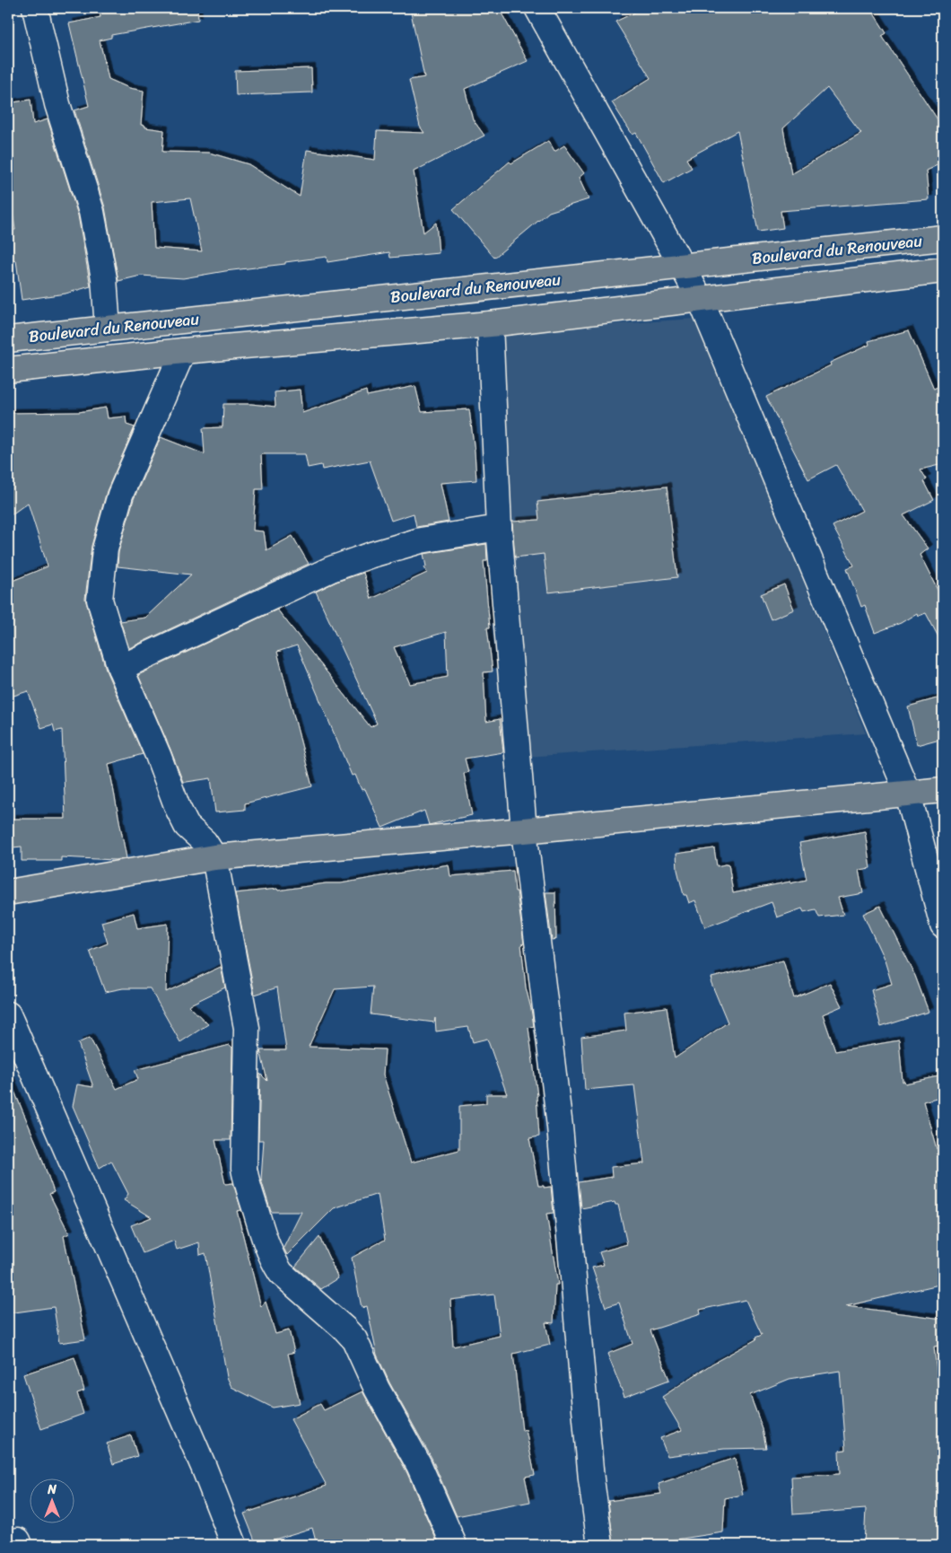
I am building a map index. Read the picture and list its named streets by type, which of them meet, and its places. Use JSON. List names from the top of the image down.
{
  "streets": {
    "main road": ["Boulevard du Renouveau"]
  },
  "north": "top"
}
